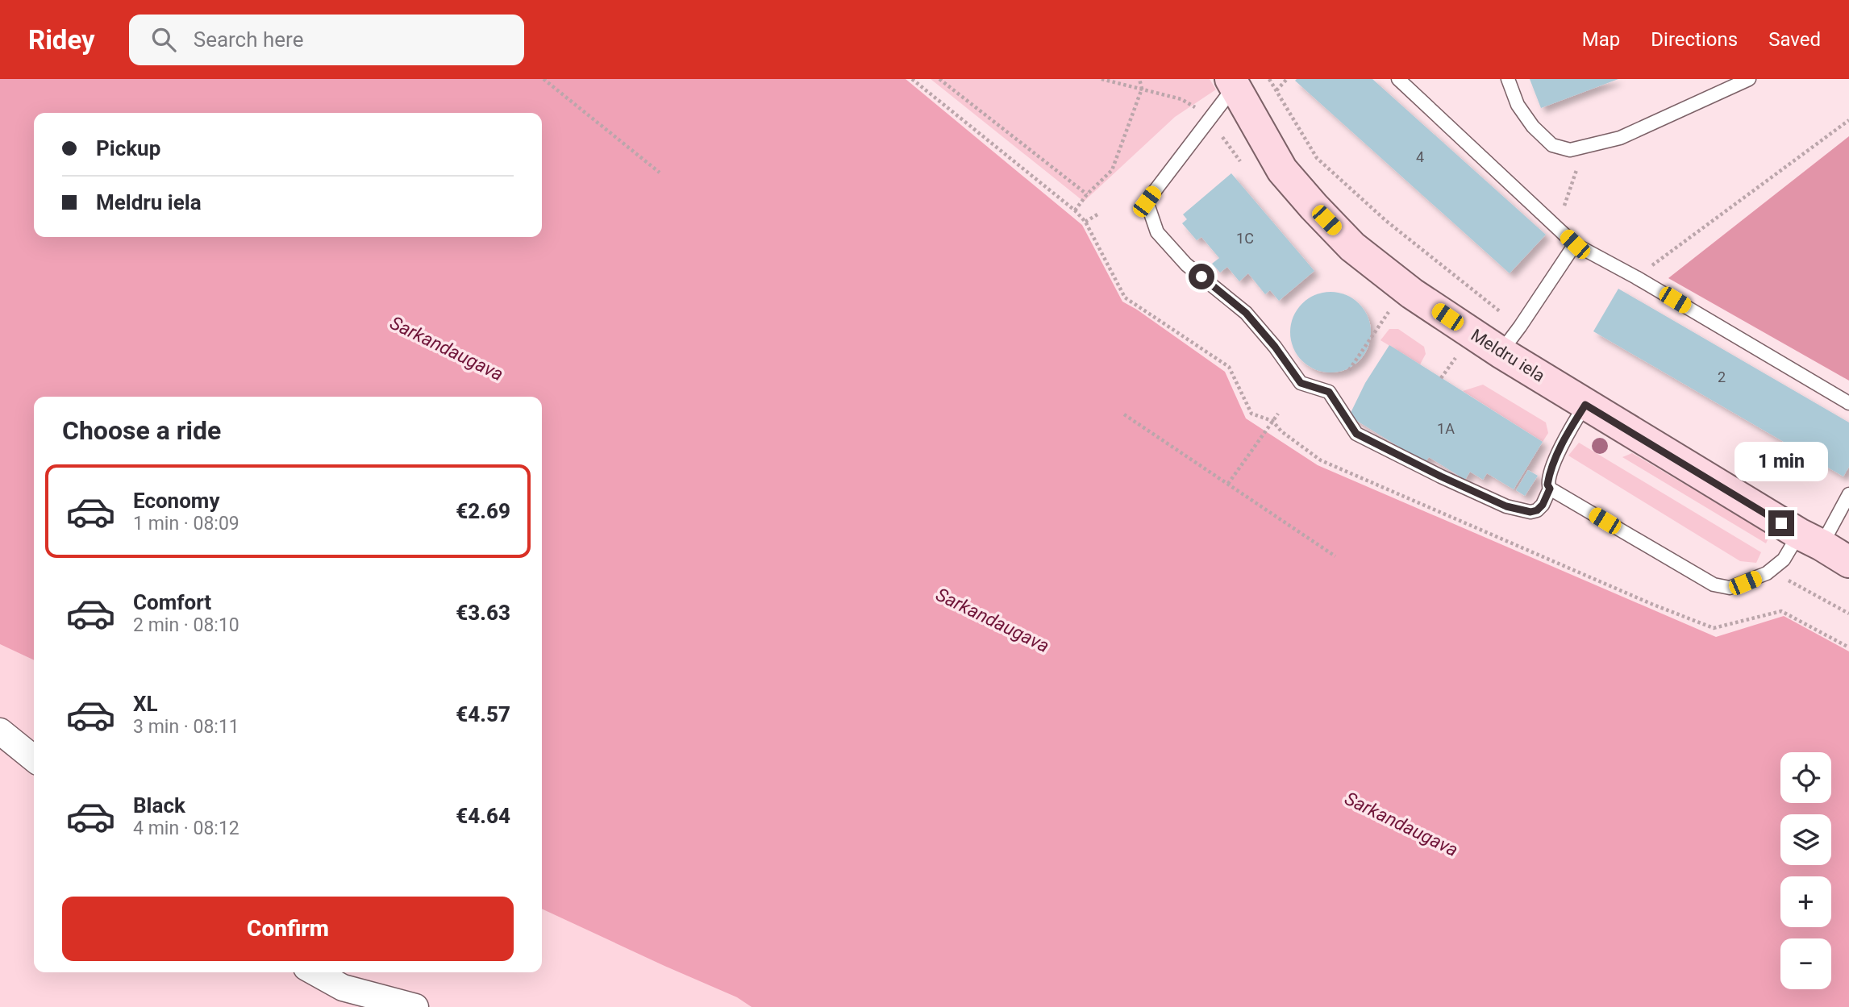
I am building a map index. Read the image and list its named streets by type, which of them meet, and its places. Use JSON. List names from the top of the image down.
{
  "streets": {
    "street": ["Meldru iela"]
  },
  "water": ["Sarkandaugava"],
  "house_numbers": [
    "4",
    "1C",
    "2",
    "1A"
  ],
  "page": {
    "header": "Ridey",
    "search": "Search here",
    "nav": ["Map", "Directions", "Saved"],
    "banner": ["Pickup", "Meldru iela"],
    "heading": "Choose a ride",
    "bubble": "1 min",
    "list": [
      {
        "name": "Economy",
        "note": "1 min · 08:09",
        "value": "€2.69"
      },
      {
        "name": "Comfort",
        "note": "2 min · 08:10",
        "value": "€3.63"
      },
      {
        "name": "XL",
        "note": "3 min · 08:11",
        "value": "€4.57"
      },
      {
        "name": "Black",
        "note": "4 min · 08:12",
        "value": "€4.64"
      }
    ],
    "map_buttons": ["+", "−"],
    "buttons": "Confirm"
  }
}
